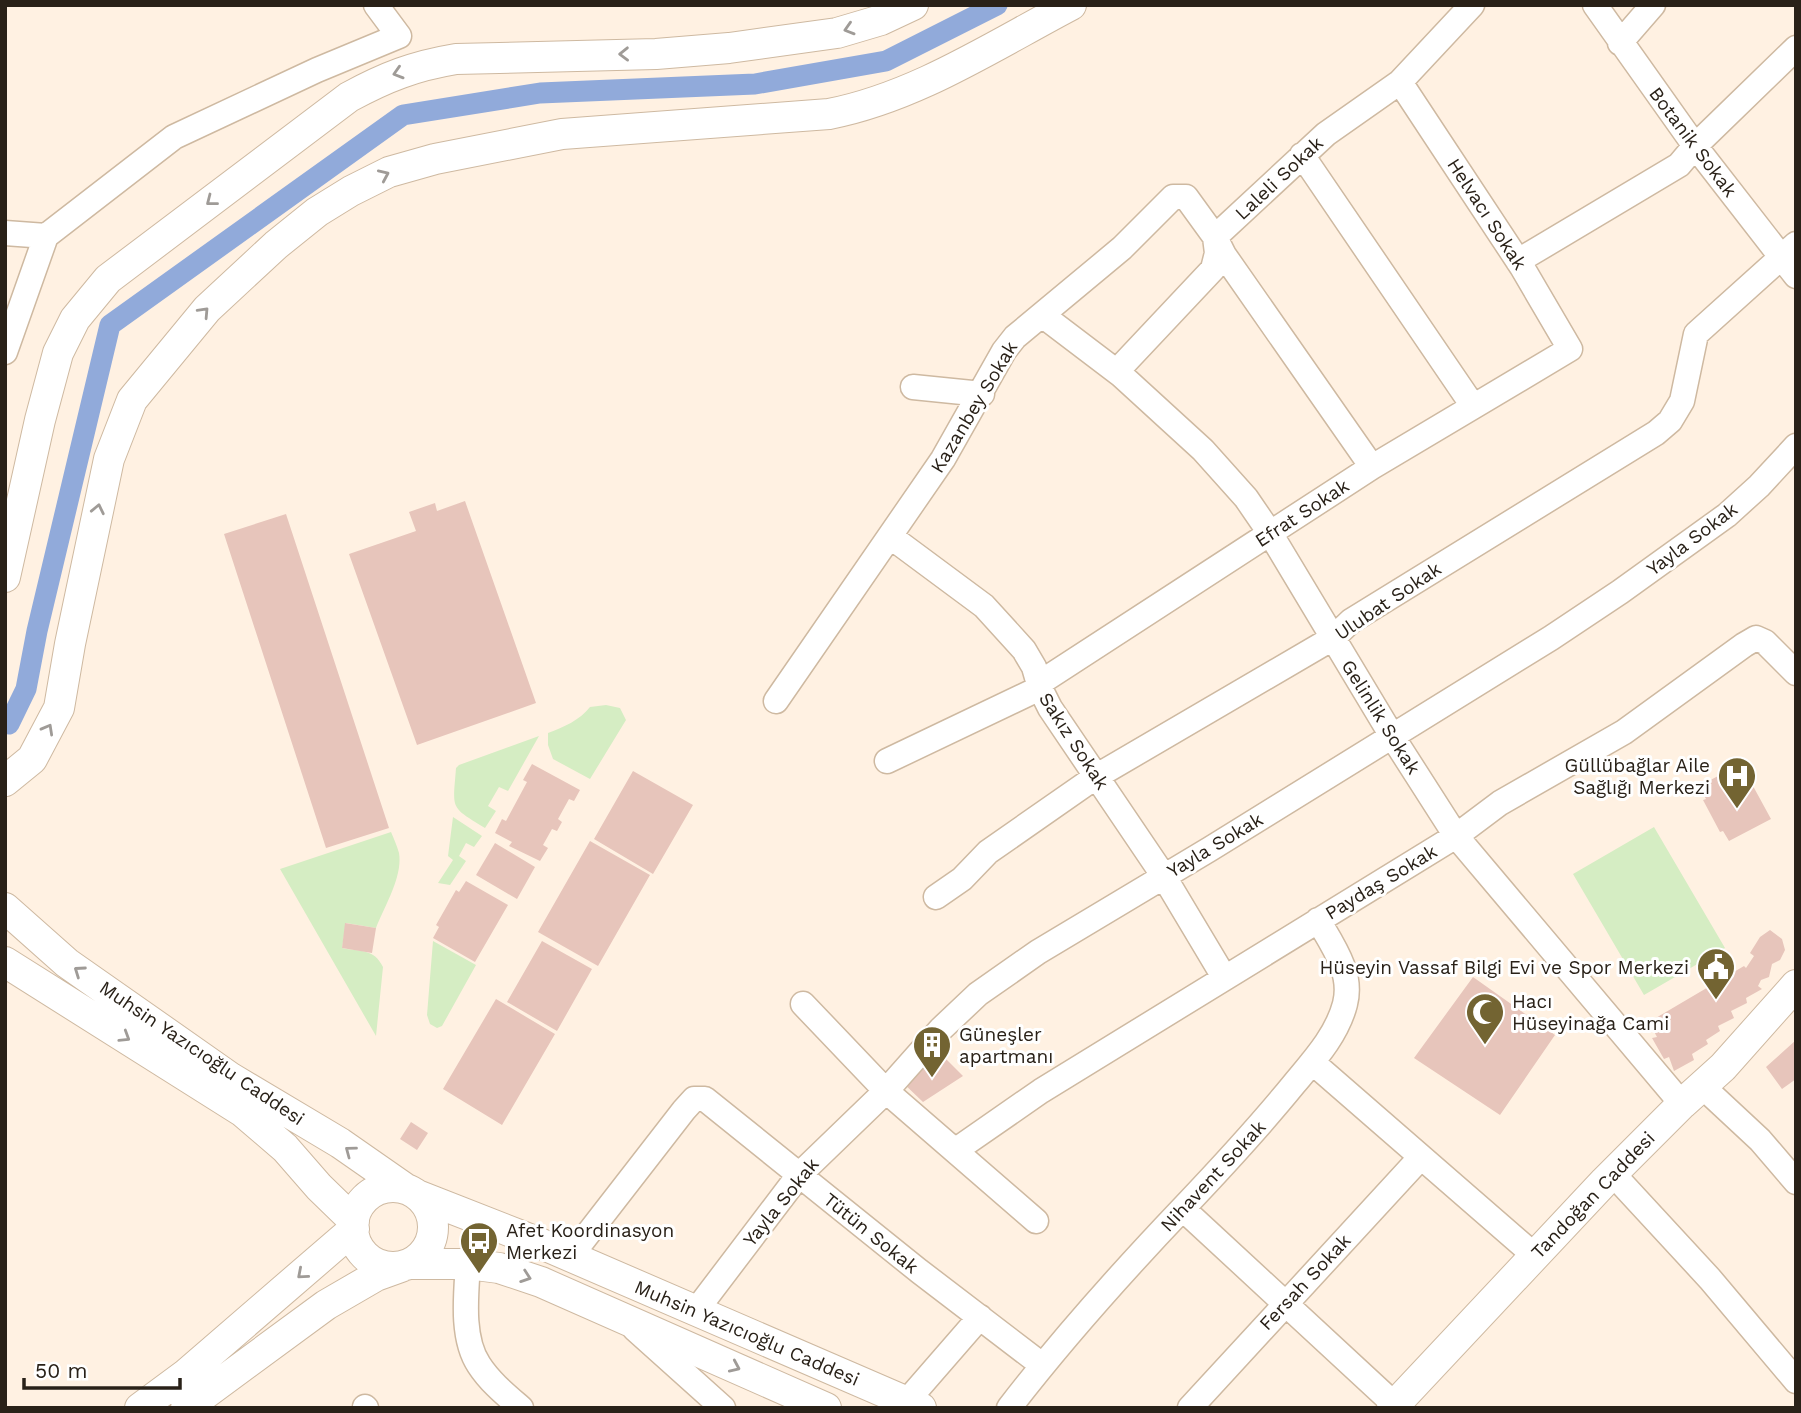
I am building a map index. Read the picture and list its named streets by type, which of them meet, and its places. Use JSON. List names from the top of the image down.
{
  "streets": {
    "street": [
      "Botanik Sokak",
      "Laleli Sokak",
      "Helvacı Sokak",
      "Kazanbey Sokak",
      "Efrat Sokak",
      "Yayla Sokak",
      "Ulubat Sokak",
      "Gelinlik Sokak",
      "Sakız Sokak",
      "Paydaş Sokak",
      "Muhsin Yazıcıoğlu Caddesi",
      "Nihavent Sokak",
      "Tandoğan Caddesi",
      "Tütün Sokak",
      "Fersah Sokak"
    ]
  },
  "crossings": [
    ["Botanik Sokak", "Ulubat Sokak"],
    ["Laleli Sokak", "Helvacı Sokak"],
    ["Laleli Sokak", "Kazanbey Sokak"],
    ["Helvacı Sokak", "Efrat Sokak"],
    ["Kazanbey Sokak", "Gelinlik Sokak"],
    ["Kazanbey Sokak", "Sakız Sokak"],
    ["Efrat Sokak", "Gelinlik Sokak"],
    ["Efrat Sokak", "Sakız Sokak"],
    ["Yayla Sokak", "Gelinlik Sokak"],
    ["Yayla Sokak", "Sakız Sokak"],
    ["Yayla Sokak", "Muhsin Yazıcıoğlu Caddesi"],
    ["Yayla Sokak", "Tütün Sokak"],
    ["Ulubat Sokak", "Gelinlik Sokak"],
    ["Ulubat Sokak", "Sakız Sokak"],
    ["Gelinlik Sokak", "Paydaş Sokak"],
    ["Gelinlik Sokak", "Tandoğan Caddesi"],
    ["Sakız Sokak", "Paydaş Sokak"],
    ["Paydaş Sokak", "Nihavent Sokak"],
    ["Muhsin Yazıcıoğlu Caddesi", "Tütün Sokak"],
    ["Nihavent Sokak", "Tütün Sokak"]
  ],
  "places": {
    "hospital": ["Güllübağlar Aile Sağlığı Merkezi"],
    "public building": ["Hüseyin Vassaf Bilgi Evi ve Spor Merkezi"],
    "mosque": ["Hacı Hüseyinağa Cami"],
    "building": ["Güneşler apartmanı"],
    "bus stop": ["Afet Koordinasyon Merkezi"]
  },
  "scale_bar": "50 m"
}
